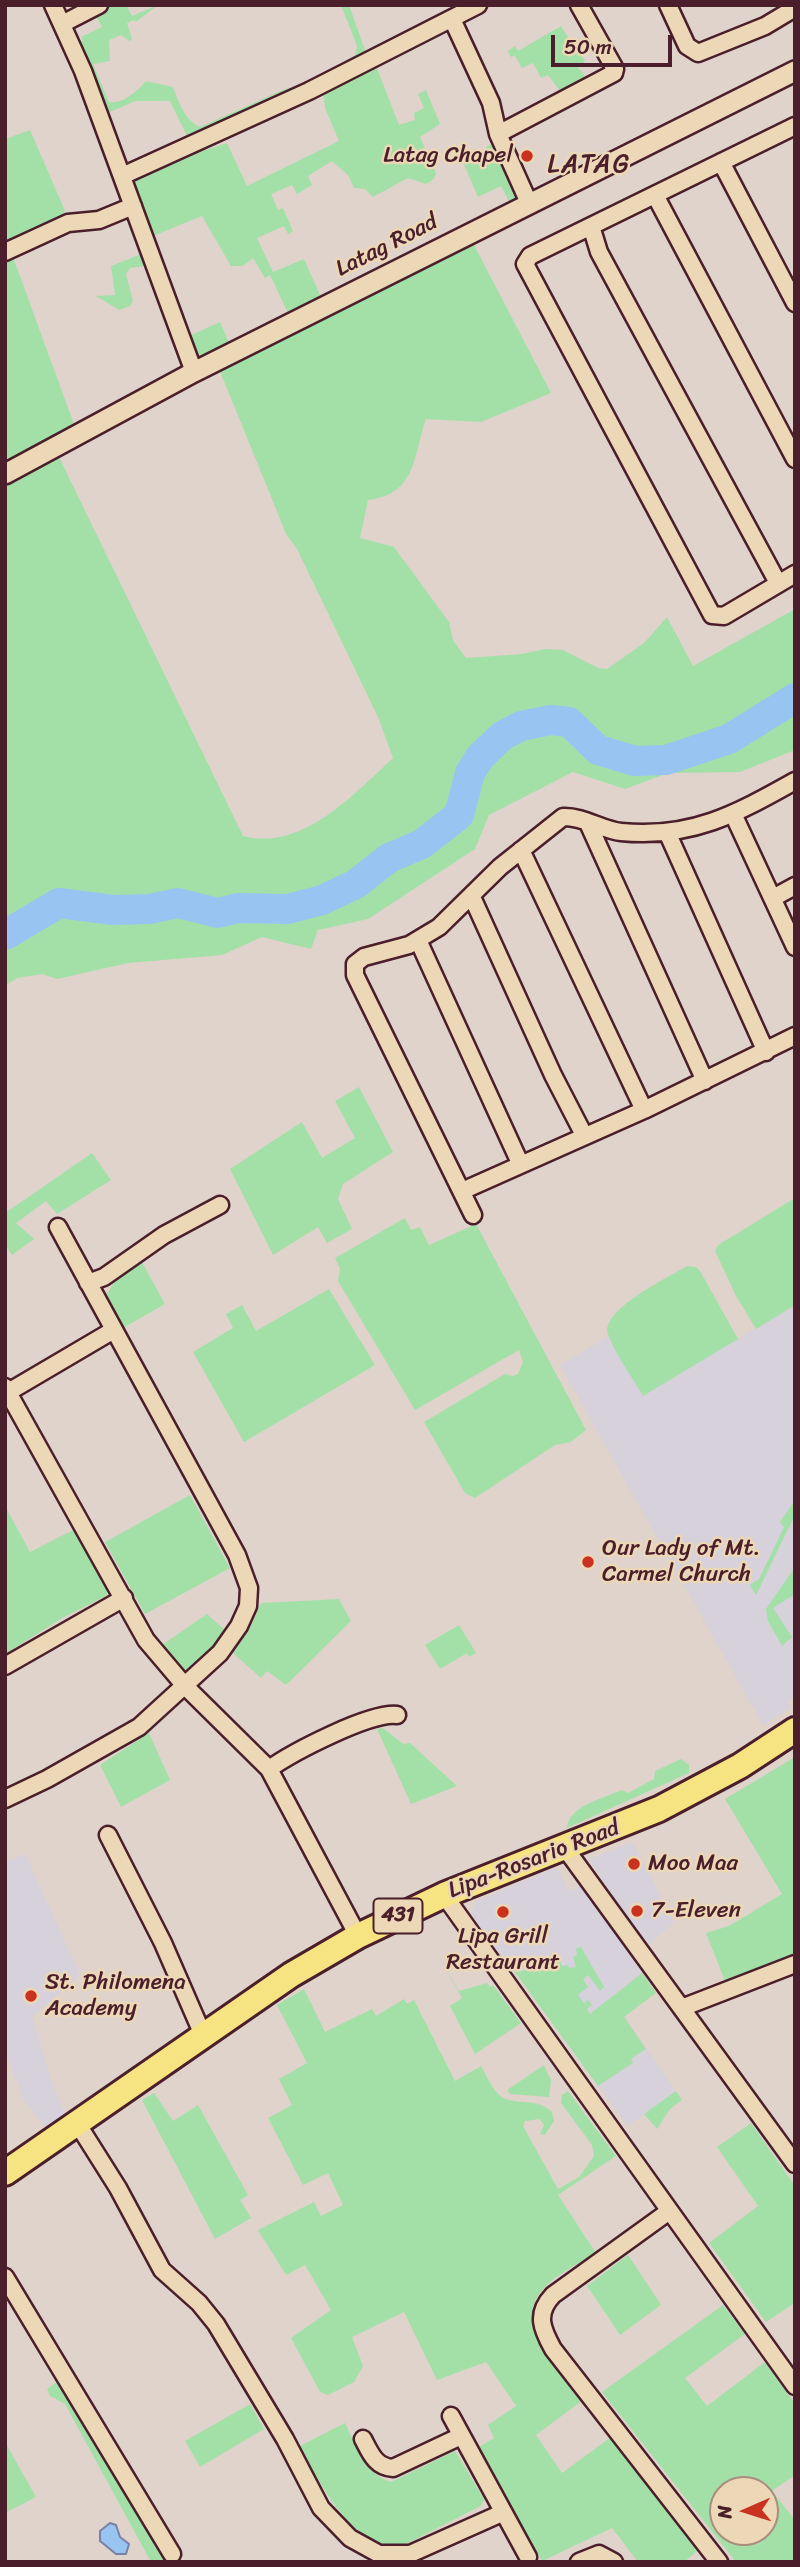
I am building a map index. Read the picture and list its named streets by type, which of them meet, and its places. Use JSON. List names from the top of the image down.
{
  "streets": {
    "main road": ["Lipa-Rosario Road", "431"],
    "street": ["Latag Road"]
  },
  "districts": ["LATAG"],
  "places": [
    "Latag Chapel",
    "Our Lady of Mt. Carmel Church",
    "Moo Maa",
    "7-Eleven",
    "Lipa Grill Restaurant",
    "St. Philomena Academy"
  ],
  "scale_bar": "50 m",
  "north": "left"
}
